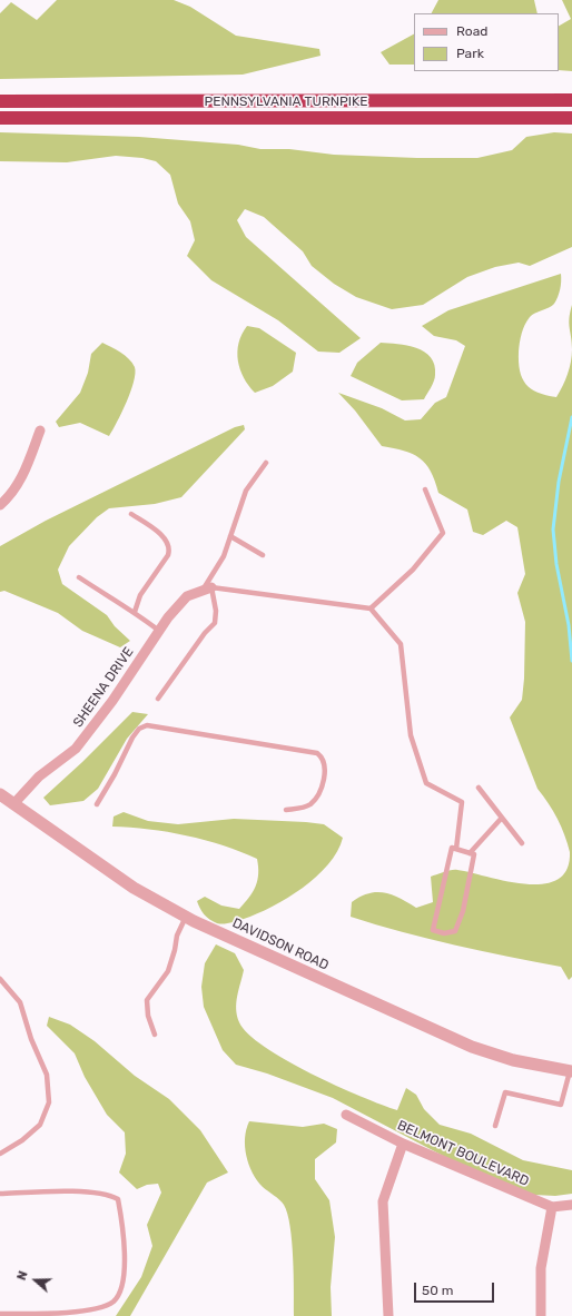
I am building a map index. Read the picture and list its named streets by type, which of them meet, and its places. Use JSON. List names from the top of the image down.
{
  "streets": {
    "highway": ["PENNSYLVANIA TURNPIKE"],
    "street": ["SHEENA DRIVE", "DAVIDSON ROAD", "BELMONT BOULEVARD"]
  },
  "crossings": [
    ["SHEENA DRIVE", "DAVIDSON ROAD"]
  ],
  "legend": ["Road", "Park"],
  "scale_bar": "50 m",
  "north": "left"
}
